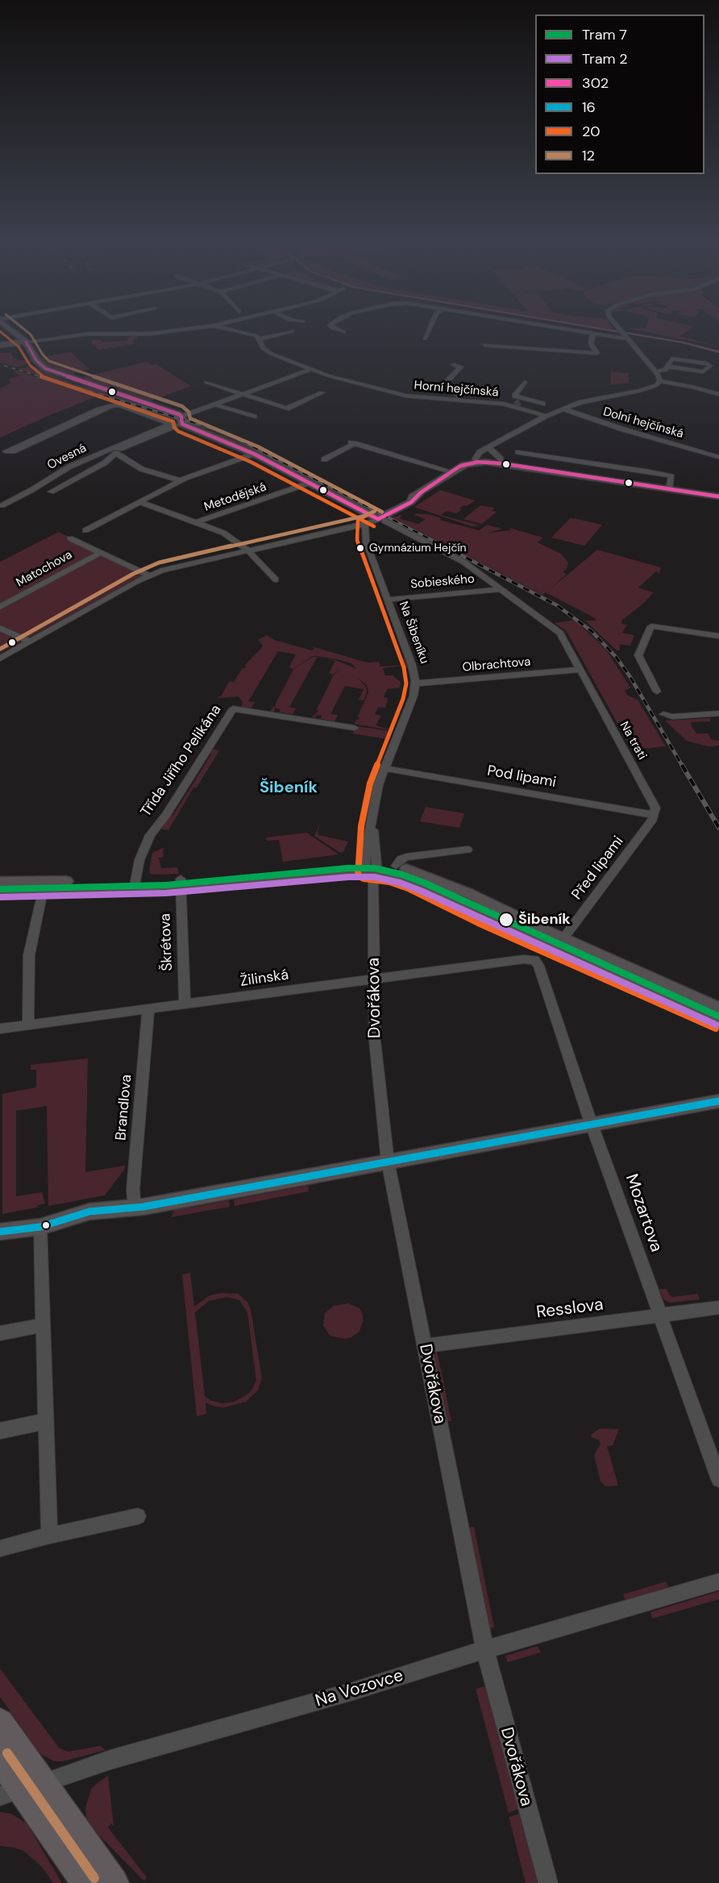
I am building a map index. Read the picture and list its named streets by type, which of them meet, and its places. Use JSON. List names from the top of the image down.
{
  "streets": {
    "main road": ["Na trati"],
    "street": [
      "Horní hejčínská",
      "Dolní hejčínská",
      "Ovesná",
      "Metodějská",
      "Matochova",
      "Sobieského",
      "Na Šibeníku",
      "Olbrachtova",
      "Třída Jiřího Pelikána",
      "Pod lipami",
      "Před lipami",
      "Škrétova",
      "Žilinská",
      "Dvořákova",
      "Brandlova",
      "Mozartova",
      "Resslova",
      "Na Vozovce"
    ]
  },
  "crossings": [
    ["Horní hejčínská", "Ovesná"],
    ["Ovesná", "Na trati"],
    ["Metodějská", "Na trati"],
    ["Sobieského", "Na Šibeníku"],
    ["Sobieského", "Na trati"],
    ["Na Šibeníku", "Olbrachtova"],
    ["Na Šibeníku", "Pod lipami"],
    ["Na Šibeníku", "Dvořákova"],
    ["Olbrachtova", "Na trati"],
    ["Na trati", "Pod lipami"],
    ["Na trati", "Před lipami"],
    ["Pod lipami", "Před lipami"],
    ["Škrétova", "Žilinská"],
    ["Žilinská", "Dvořákova"],
    ["Žilinská", "Brandlova"],
    ["Žilinská", "Mozartova"],
    ["Dvořákova", "Resslova"],
    ["Dvořákova", "Na Vozovce"],
    ["Mozartova", "Resslova"]
  ],
  "districts": ["Šibeník"],
  "places": ["Gymnázium Hejčín", "Šibeník"],
  "lines": [
    "transit line 20",
    "transit line 12",
    "transit line 302",
    "tram line 7",
    "tram line 2",
    "transit line 16"
  ],
  "legend": [
    "Tram 7",
    "Tram 2",
    "302",
    "16",
    "20",
    "12"
  ]
}
